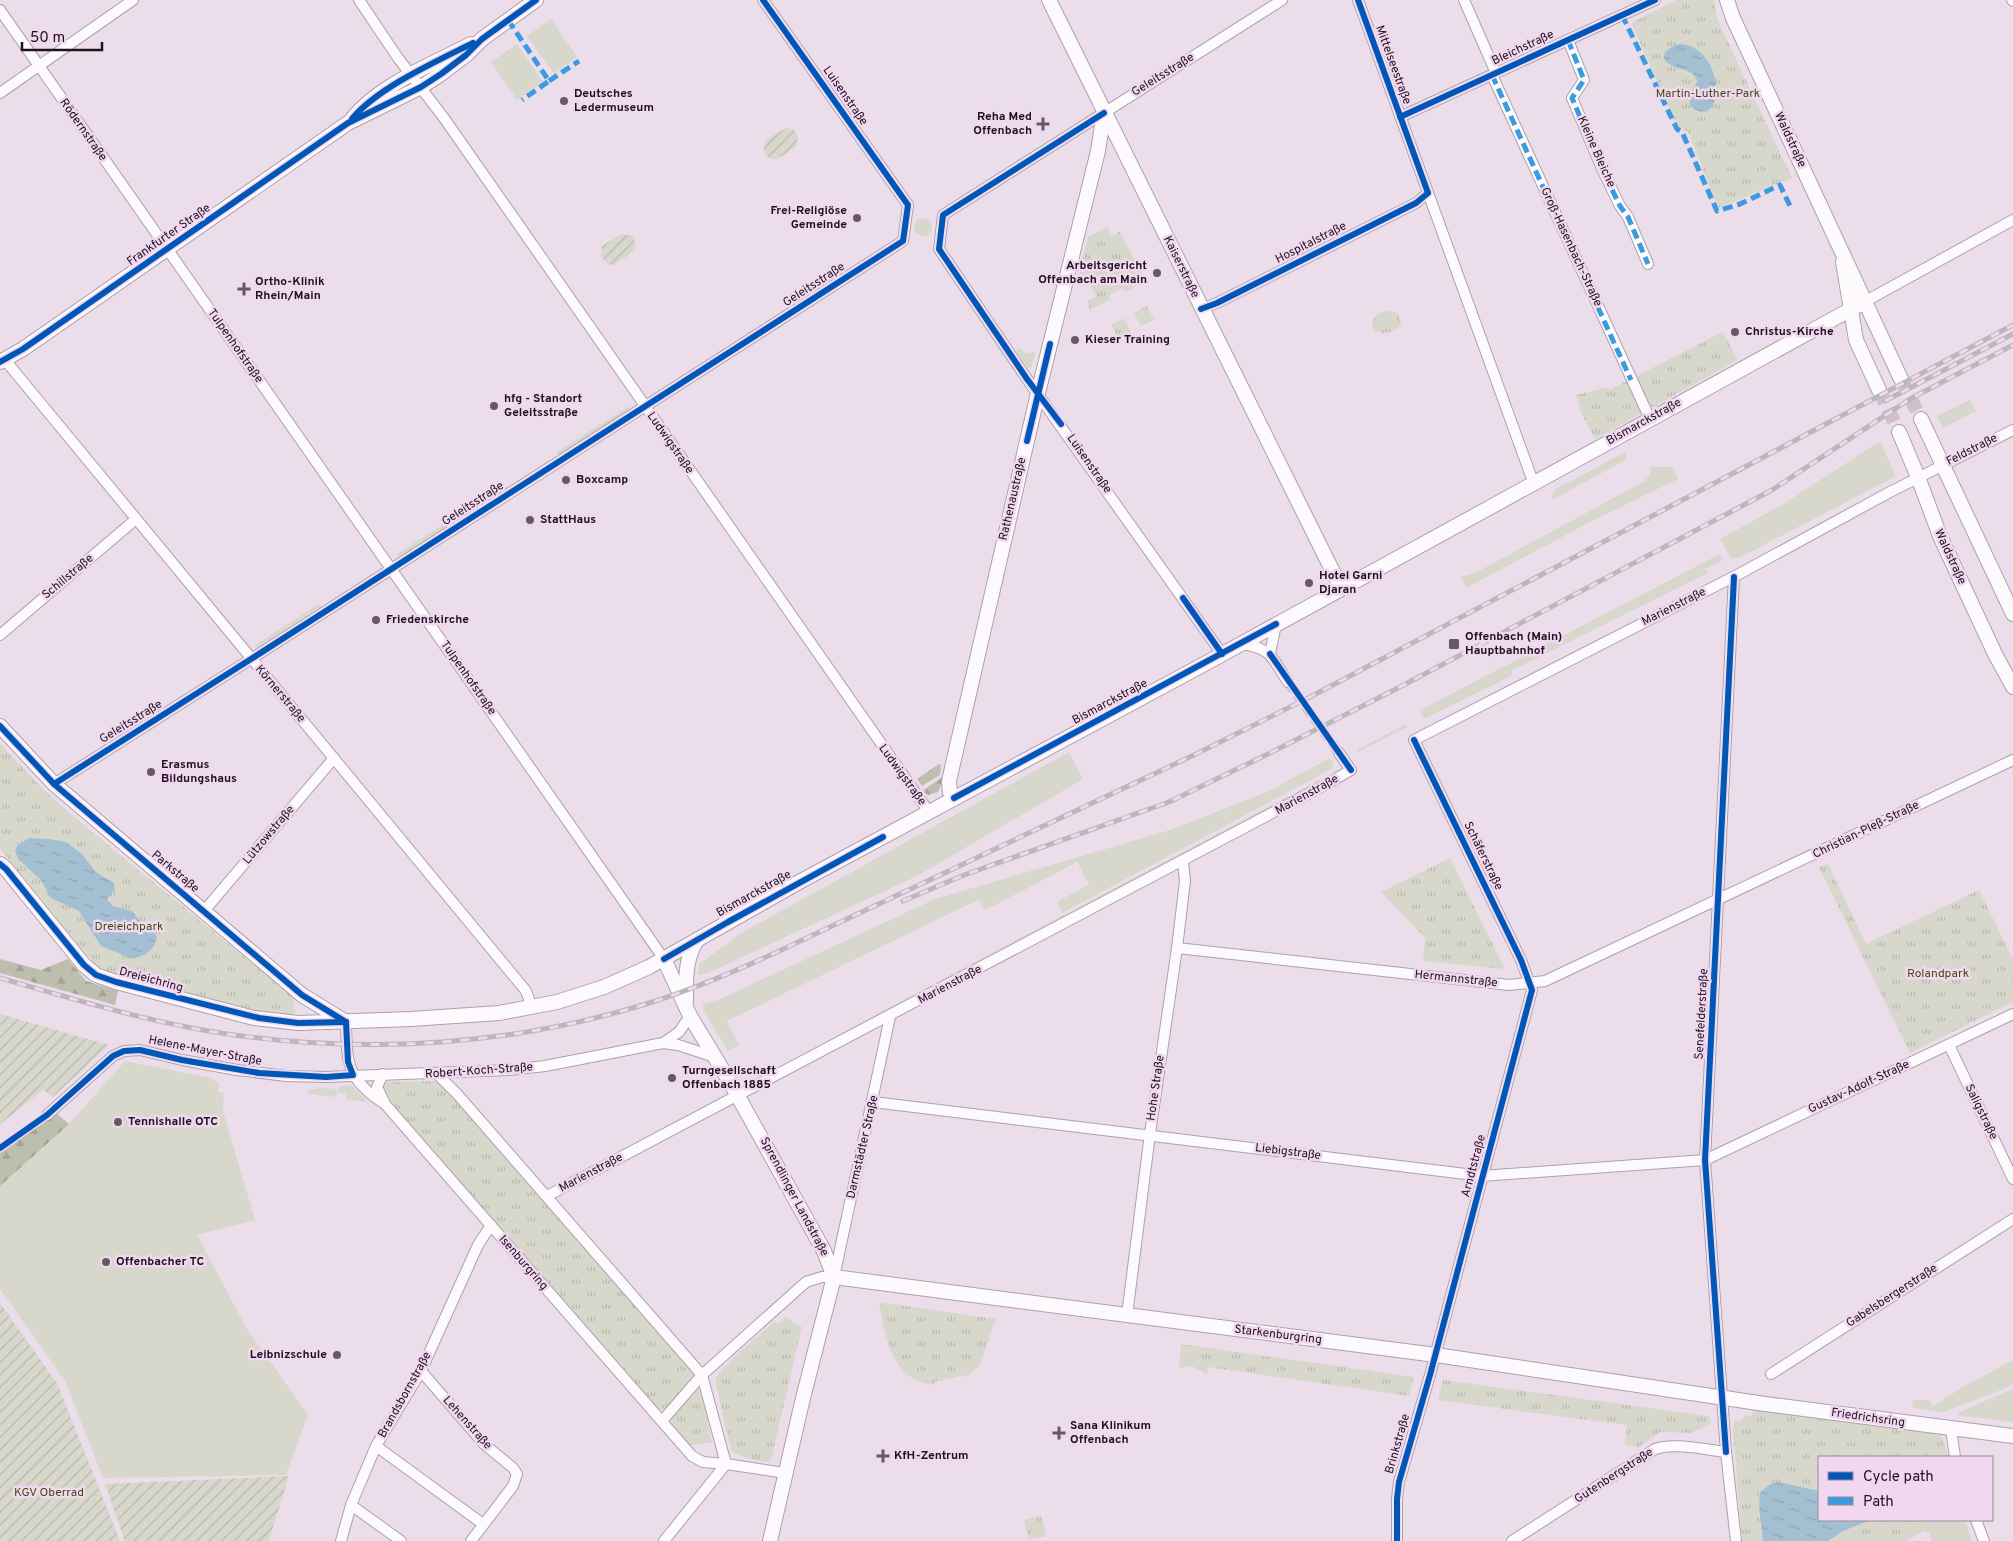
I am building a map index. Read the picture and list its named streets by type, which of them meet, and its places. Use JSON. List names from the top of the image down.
{
  "streets": {
    "main road": [
      "Waldstraße",
      "Frankfurter Straße",
      "Kaiserstraße",
      "Bismarckstraße",
      "Rathenaustraße",
      "Parkstraße",
      "Dreieichring",
      "Sprendlinger Landstraße",
      "Starkenburgring",
      "Friedrichsring"
    ],
    "street": [
      "Bleichstraße",
      "Mittelseestraße",
      "Geleitsstraße",
      "Luisenstraße",
      "Rödernstraße",
      "Kleine Bleiche",
      "Hospitalstraße",
      "Groß-Hasenbach-Straße",
      "Tulpenhofstraße",
      "Ludwigstraße",
      "Feldstraße",
      "Schillstraße",
      "Marienstraße",
      "Körnerstraße",
      "Christian-Pleß-Straße",
      "Lützowstraße",
      "Schäferstraße",
      "Hermannstraße",
      "Senefelderstraße",
      "Helene-Mayer-Straße",
      "Robert-Koch-Straße",
      "Gustav-Adolf-Straße",
      "Hohe Straße",
      "Saligstraße",
      "Darmstädter Straße",
      "Liebigstraße",
      "Arndtstraße",
      "Isenburgring",
      "Gabelsbergerstraße",
      "Brandsbornstraße",
      "Lehenstraße",
      "Brinkstraße",
      "Gutenbergstraße"
    ]
  },
  "crossings": [
    ["Bleichstraße", "Mittelseestraße"],
    ["Bleichstraße", "Kleine Bleiche"],
    ["Bleichstraße", "Groß-Hasenbach-Straße"],
    ["Mittelseestraße", "Hospitalstraße"],
    ["Mittelseestraße", "Bismarckstraße"],
    ["Geleitsstraße", "Luisenstraße"],
    ["Geleitsstraße", "Kaiserstraße"],
    ["Geleitsstraße", "Tulpenhofstraße"],
    ["Geleitsstraße", "Ludwigstraße"],
    ["Geleitsstraße", "Rathenaustraße"],
    ["Geleitsstraße", "Körnerstraße"],
    ["Geleitsstraße", "Parkstraße"],
    ["Luisenstraße", "Bismarckstraße"],
    ["Luisenstraße", "Rathenaustraße"],
    ["Rödernstraße", "Frankfurter Straße"],
    ["Rödernstraße", "Tulpenhofstraße"],
    ["Waldstraße", "Bismarckstraße"],
    ["Waldstraße", "Marienstraße"],
    ["Frankfurter Straße", "Tulpenhofstraße"],
    ["Frankfurter Straße", "Ludwigstraße"],
    ["Frankfurter Straße", "Körnerstraße"],
    ["Hospitalstraße", "Kaiserstraße"],
    ["Groß-Hasenbach-Straße", "Bismarckstraße"],
    ["Kaiserstraße", "Bismarckstraße"],
    ["Kaiserstraße", "Rathenaustraße"],
    ["Tulpenhofstraße", "Bismarckstraße"],
    ["Tulpenhofstraße", "Sprendlinger Landstraße"],
    ["Bismarckstraße", "Ludwigstraße"],
    ["Bismarckstraße", "Rathenaustraße"],
    ["Bismarckstraße", "Körnerstraße"],
    ["Bismarckstraße", "Parkstraße"],
    ["Bismarckstraße", "Dreieichring"],
    ["Bismarckstraße", "Sprendlinger Landstraße"],
    ["Bismarckstraße", "Isenburgring"],
    ["Feldstraße", "Marienstraße"],
    ["Schillstraße", "Körnerstraße"],
    ["Marienstraße", "Schäferstraße"],
    ["Marienstraße", "Senefelderstraße"],
    ["Marienstraße", "Hohe Straße"],
    ["Marienstraße", "Darmstädter Straße"],
    ["Marienstraße", "Sprendlinger Landstraße"],
    ["Körnerstraße", "Lützowstraße"],
    ["Christian-Pleß-Straße", "Hermannstraße"],
    ["Christian-Pleß-Straße", "Senefelderstraße"],
    ["Lützowstraße", "Parkstraße"],
    ["Schäferstraße", "Hermannstraße"],
    ["Schäferstraße", "Arndtstraße"],
    ["Parkstraße", "Dreieichring"],
    ["Parkstraße", "Isenburgring"],
    ["Hermannstraße", "Senefelderstraße"],
    ["Hermannstraße", "Hohe Straße"],
    ["Hermannstraße", "Arndtstraße"],
    ["Dreieichring", "Isenburgring"],
    ["Senefelderstraße", "Gustav-Adolf-Straße"],
    ["Senefelderstraße", "Liebigstraße"],
    ["Senefelderstraße", "Starkenburgring"],
    ["Senefelderstraße", "Friedrichsring"],
    ["Senefelderstraße", "Gutenbergstraße"],
    ["Helene-Mayer-Straße", "Robert-Koch-Straße"],
    ["Helene-Mayer-Straße", "Isenburgring"],
    ["Robert-Koch-Straße", "Sprendlinger Landstraße"],
    ["Robert-Koch-Straße", "Isenburgring"],
    ["Gustav-Adolf-Straße", "Saligstraße"],
    ["Gustav-Adolf-Straße", "Liebigstraße"],
    ["Hohe Straße", "Liebigstraße"],
    ["Hohe Straße", "Starkenburgring"],
    ["Darmstädter Straße", "Liebigstraße"],
    ["Darmstädter Straße", "Sprendlinger Landstraße"],
    ["Darmstädter Straße", "Starkenburgring"],
    ["Liebigstraße", "Arndtstraße"],
    ["Arndtstraße", "Starkenburgring"],
    ["Arndtstraße", "Brinkstraße"],
    ["Sprendlinger Landstraße", "Starkenburgring"],
    ["Isenburgring", "Brandsbornstraße"],
    ["Starkenburgring", "Friedrichsring"],
    ["Starkenburgring", "Brinkstraße"],
    ["Brandsbornstraße", "Lehenstraße"]
  ],
  "parks": [
    "Martin-Luther-Park",
    "Dreieichpark",
    "Rolandpark",
    "KGV Oberrad"
  ],
  "places": {
    "other": [
      "Deutsches Ledermuseum",
      "Frei-Religiöse Gemeinde",
      "Arbeitsgericht Offenbach am Main",
      "Christus-Kirche",
      "Kieser Training",
      "hfg - Standort Geleitsstraße",
      "Boxcamp",
      "StattHaus",
      "Hotel Garni Djaran",
      "Friedenskirche",
      "Erasmus Bildungshaus",
      "Turngesellschaft Offenbach 1885",
      "Tennishalle OTC",
      "Offenbacher TC",
      "Leibnizschule"
    ],
    "health": [
      "Reha Med Offenbach",
      "Ortho-Klinik Rhein/Main",
      "Sana Klinikum Offenbach",
      "KfH-Zentrum"
    ],
    "transit": ["Offenbach (Main) Hauptbahnhof"]
  },
  "legend": ["Cycle path", "Path"],
  "scale_bar": "50 m"
}
